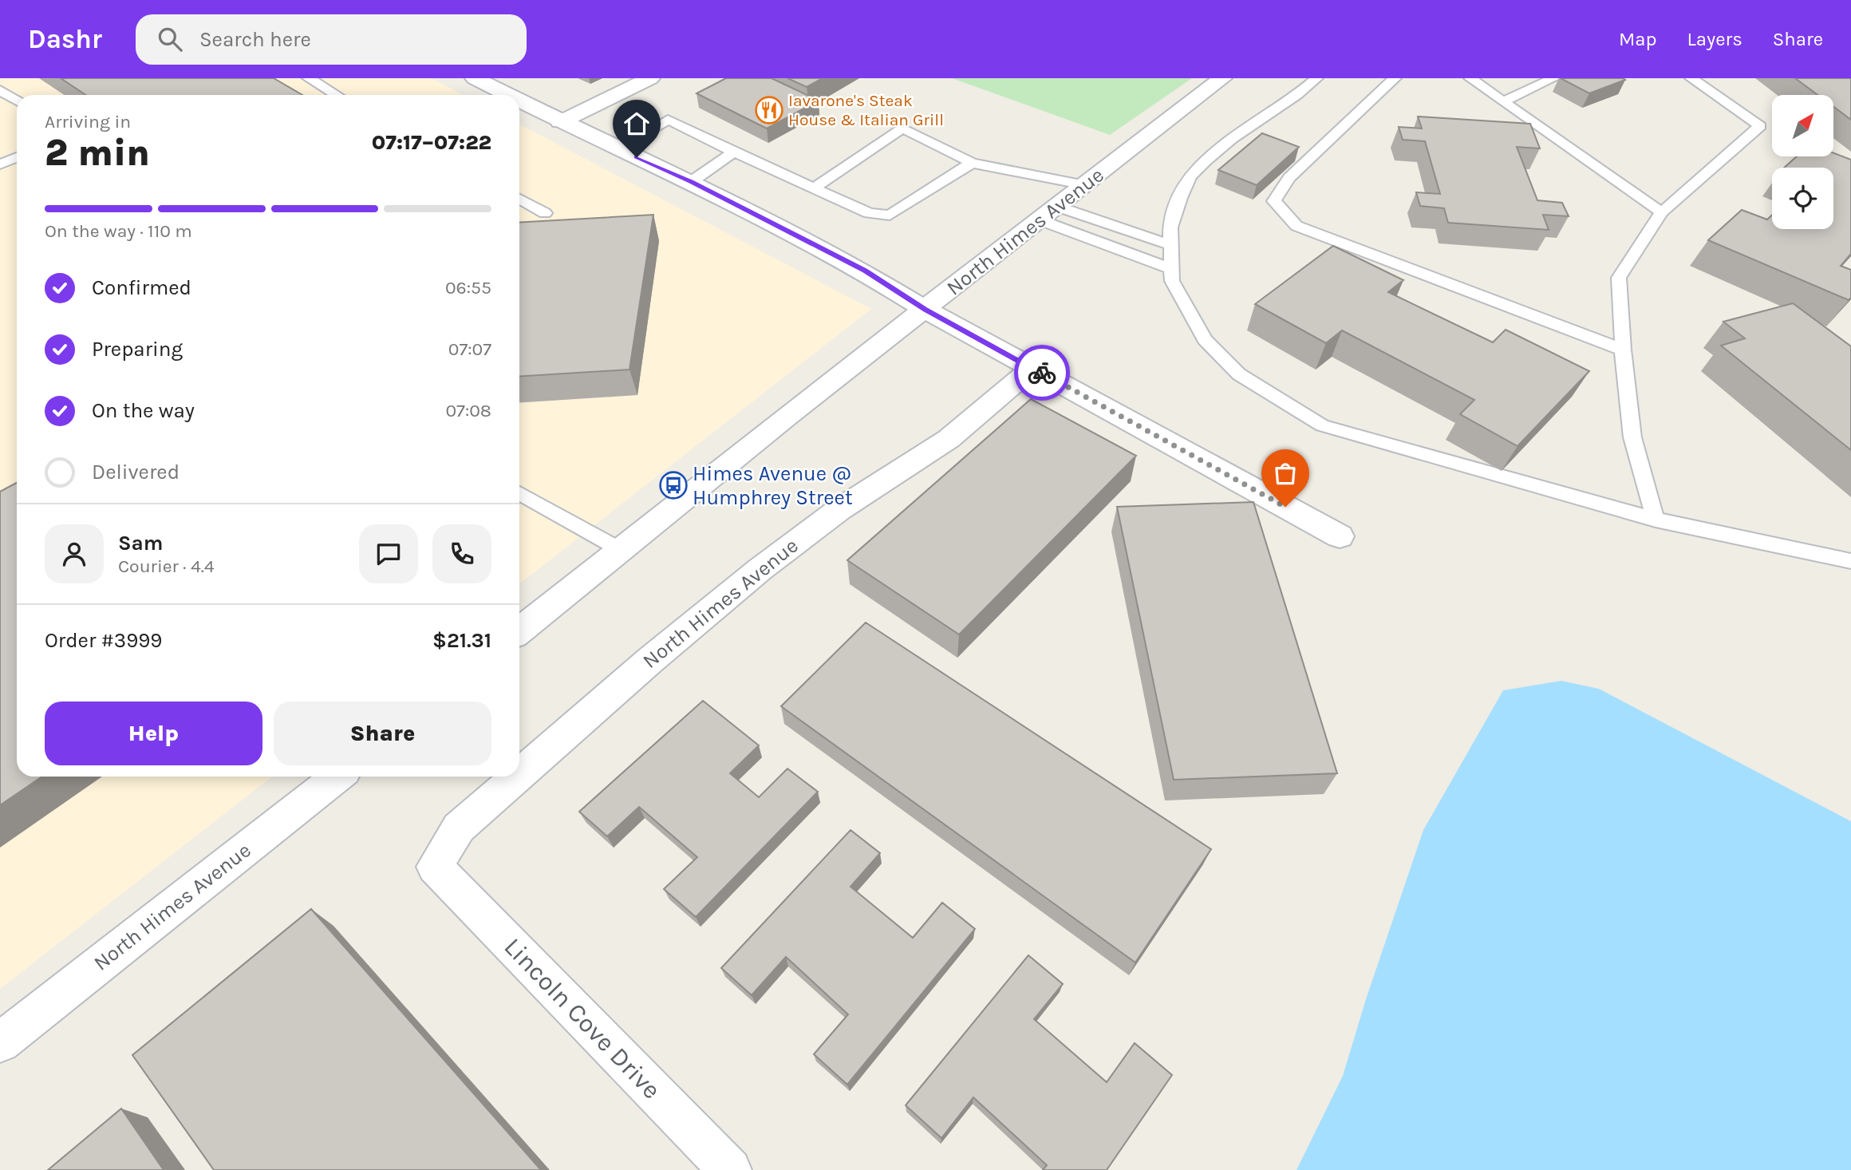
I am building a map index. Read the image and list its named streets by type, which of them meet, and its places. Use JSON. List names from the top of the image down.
{
  "streets": {
    "street": ["North Himes Avenue", "Lincoln Cove Drive"]
  },
  "crossings": [
    ["North Himes Avenue", "Lincoln Cove Drive"]
  ],
  "places": {
    "restaurant": ["Iavarone's Steak House & Italian Grill"],
    "bus stop": ["Himes Avenue @ Humphrey Street"]
  },
  "north": "top right",
  "page": {
    "header": "Dashr",
    "search": "Search here",
    "nav": ["Map", "Layers", "Share"],
    "heading": ["2 min", "Arriving in", "07:17–07:22"],
    "panel": [
      "Sam",
      "Courier · 4.4",
      "Order #3999",
      "$21.31"
    ],
    "bar": "On the way · 110 m",
    "list": [
      ["Confirmed", "06:55"],
      ["Preparing", "07:07"],
      ["On the way", "07:08"],
      "Delivered"
    ],
    "buttons": ["Help", "Share"]
  }
}
